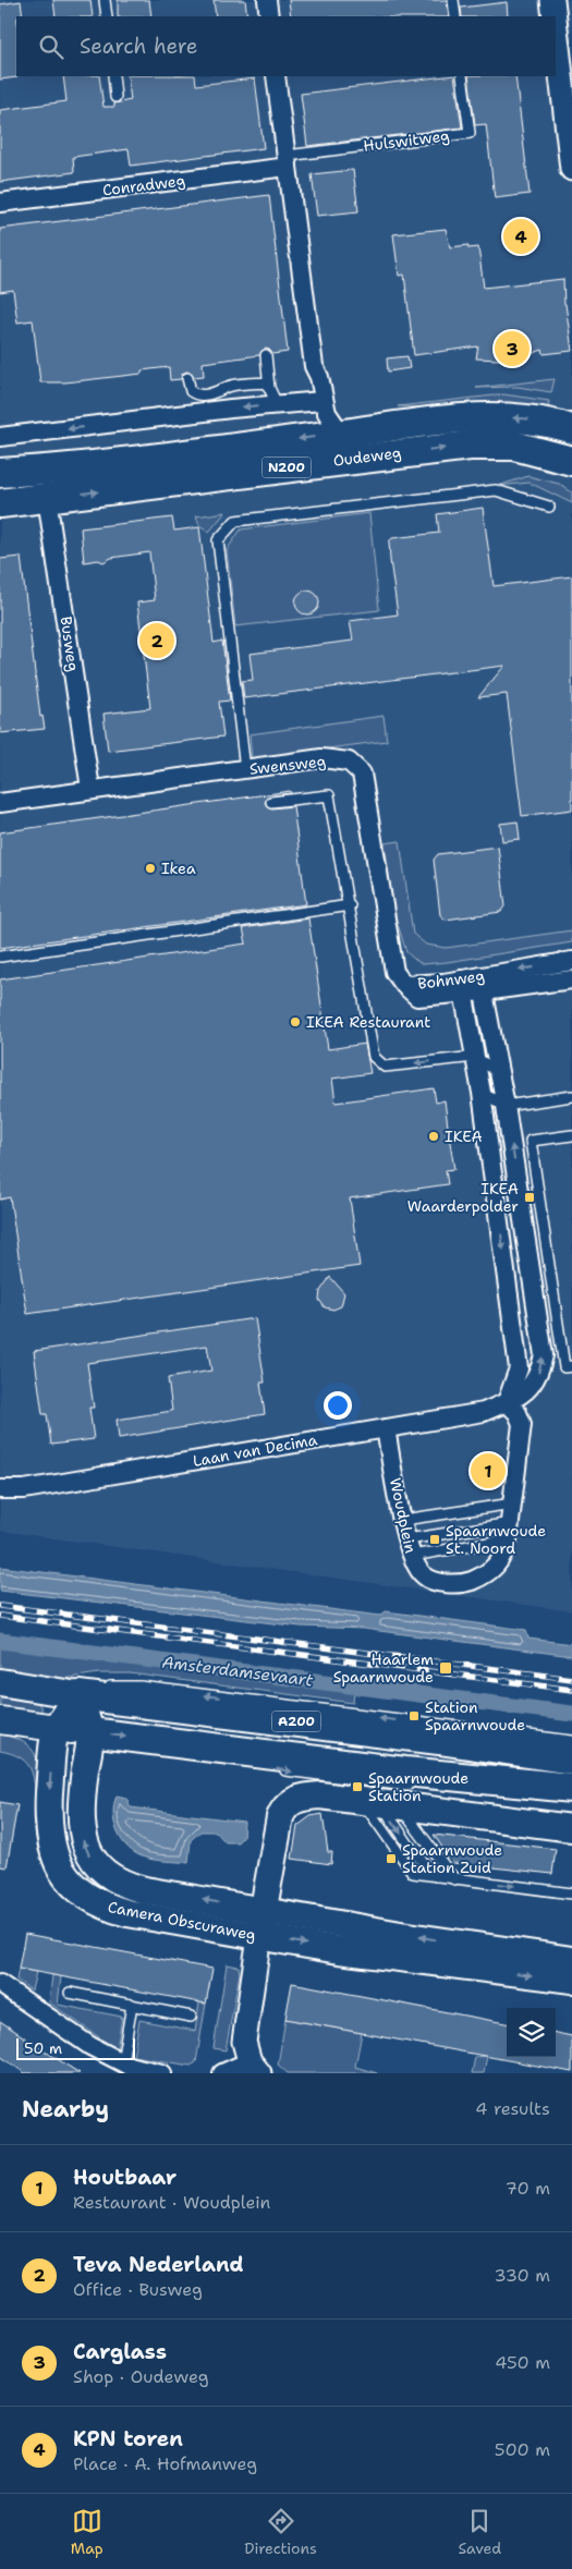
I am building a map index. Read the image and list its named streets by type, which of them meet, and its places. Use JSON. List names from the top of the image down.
{
  "streets": {
    "main road": [
      "Oudeweg",
      "N200",
      "A200",
      "Camera Obscuraweg"
    ],
    "street": [
      "Conradweg",
      "Busweg",
      "Swensweg",
      "Bohnweg",
      "Laan van Decima",
      "Woudplein"
    ],
    "lane": ["Hulswitweg"]
  },
  "crossings": [
    ["Hulswitweg", "Conradweg"],
    ["Oudeweg", "Busweg"],
    ["Busweg", "Swensweg"],
    ["Swensweg", "Bohnweg"],
    ["Bohnweg", "Laan van Decima"],
    ["Laan van Decima", "Woudplein"],
    ["A200", "Camera Obscuraweg"]
  ],
  "water": ["Amsterdamsevaart"],
  "places": {
    "other": ["Ikea", "IKEA Restaurant", "IKEA"],
    "transit": [
      "IKEA Waarderpolder",
      "Spaarnwoude St. Noord",
      "Haarlem Spaarnwoude",
      "Station Spaarnwoude",
      "Spaarnwoude Station",
      "Spaarnwoude Station Zuid"
    ]
  },
  "scale_bar": "50 m",
  "page": {
    "search": "Search here",
    "pins": [
      "4",
      "3",
      "2",
      "1"
    ],
    "scale": "50 m",
    "heading": ["Nearby", "4 results"],
    "list": [
      {
        "mark": "1",
        "name": "Houtbaar",
        "note": "Restaurant · Woudplein",
        "value": "70 m"
      },
      {
        "mark": "2",
        "name": "Teva Nederland",
        "note": "Office · Busweg",
        "value": "330 m"
      },
      {
        "mark": "3",
        "name": "Carglass",
        "note": "Shop · Oudeweg",
        "value": "450 m"
      },
      {
        "mark": "4",
        "name": "KPN toren",
        "note": "Place · A. Hofmanweg",
        "value": "500 m"
      }
    ],
    "nav": ["Map", "Directions", "Saved"]
  }
}
